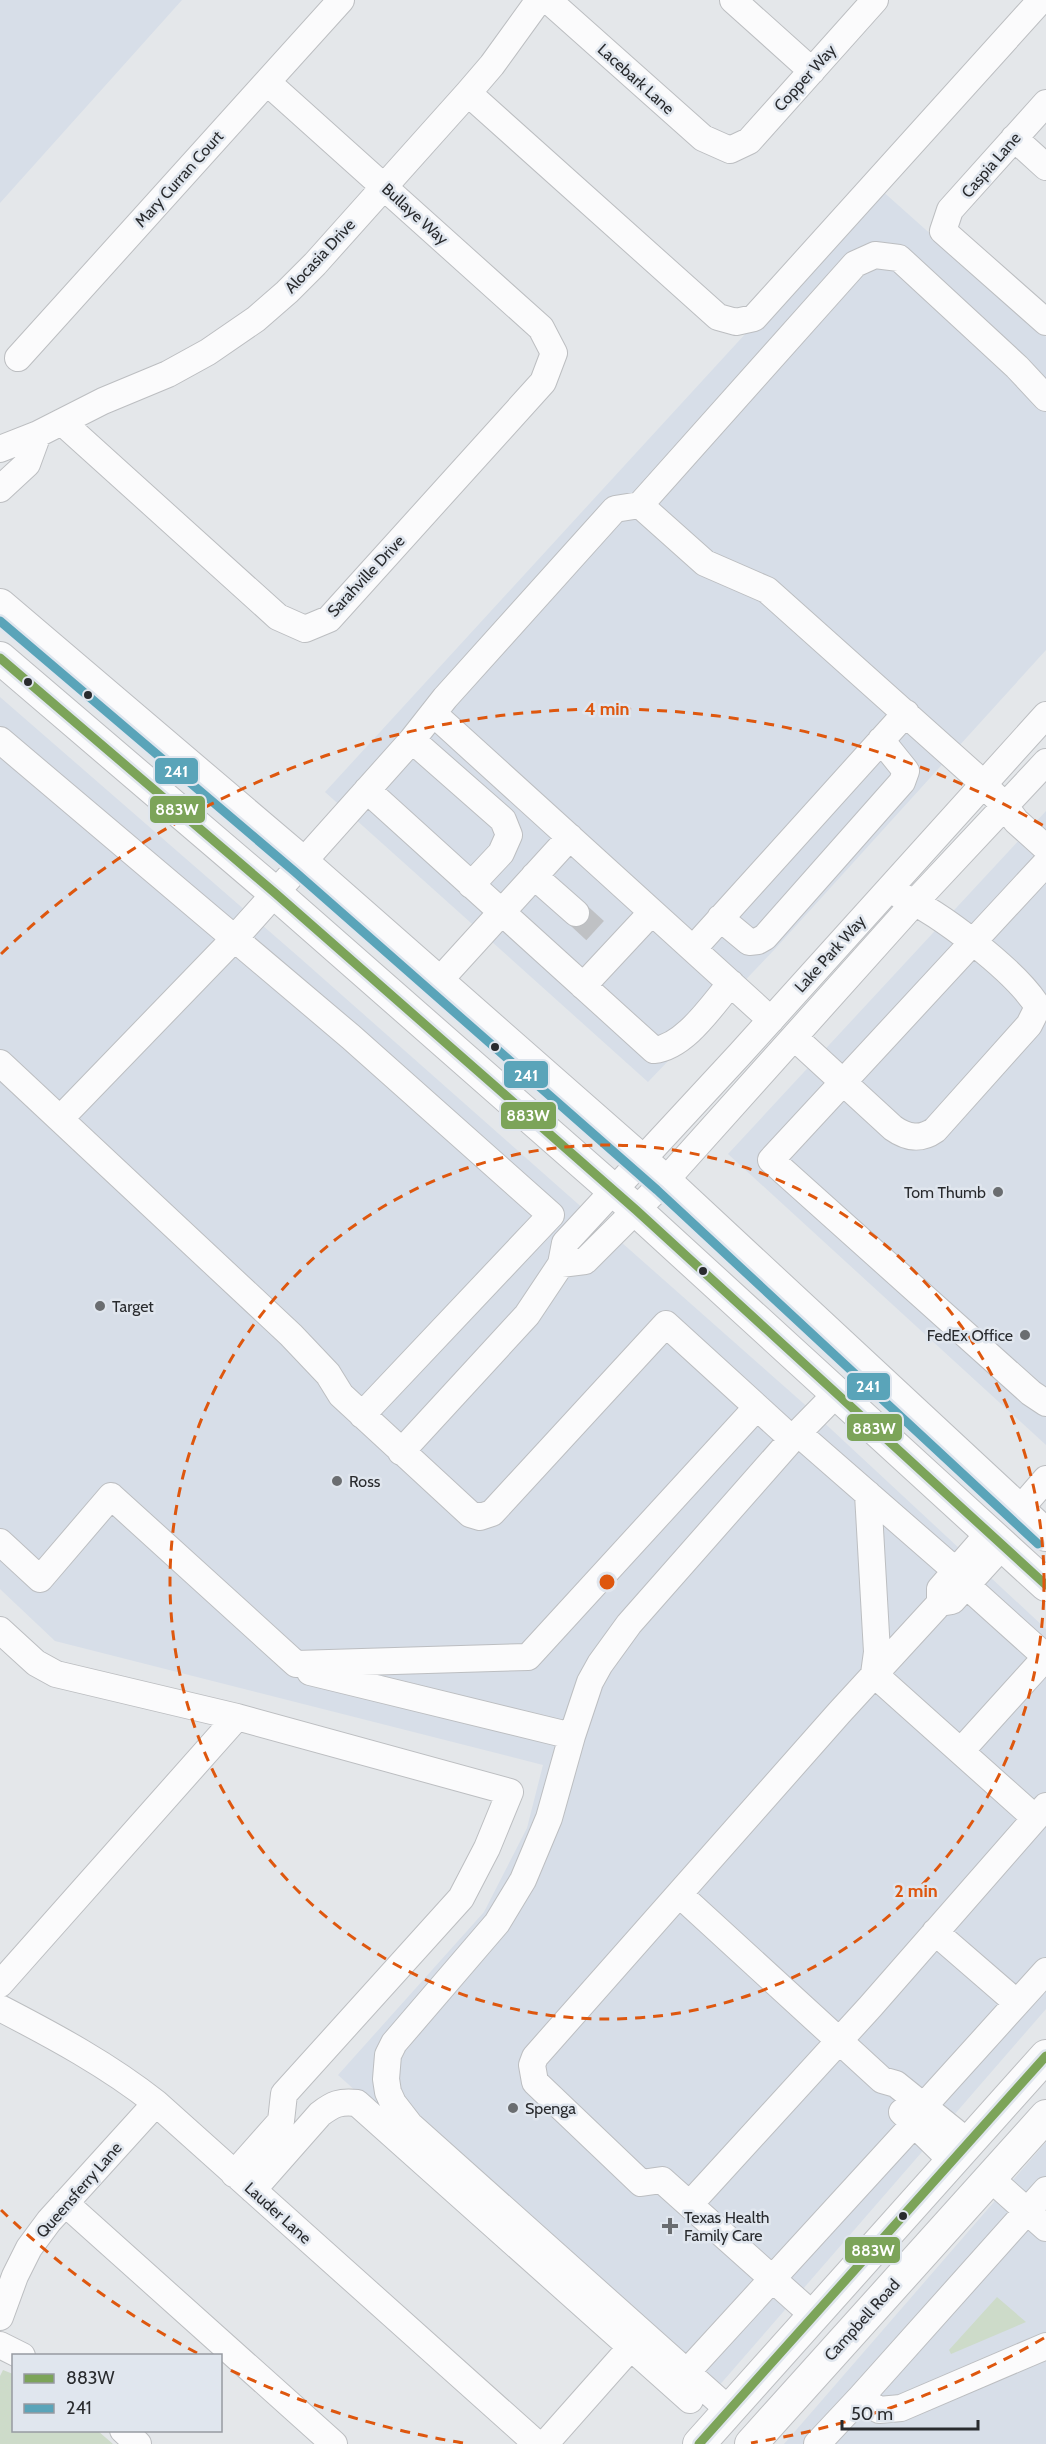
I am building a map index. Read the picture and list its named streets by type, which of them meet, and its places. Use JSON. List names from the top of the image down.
{
  "streets": {
    "main road": ["Campbell Road"],
    "street": [
      "Copper Way",
      "Lacebark Lane",
      "Caspia Lane",
      "Mary Curran Court",
      "Bullaye Way",
      "Alocasia Drive",
      "Sarahville Drive",
      "Lake Park Way",
      "Queensferry Lane",
      "Lauder Lane"
    ]
  },
  "crossings": [
    ["Copper Way", "Lacebark Lane"],
    ["Mary Curran Court", "Bullaye Way"],
    ["Bullaye Way", "Alocasia Drive"],
    ["Bullaye Way", "Sarahville Drive"],
    ["Alocasia Drive", "Sarahville Drive"],
    ["Queensferry Lane", "Lauder Lane"]
  ],
  "places": {
    "other": [
      "Tom Thumb",
      "Target",
      "FedEx Office",
      "Ross",
      "Spenga"
    ],
    "health": ["Texas Health Family Care"]
  },
  "lines": ["transit line 241", "transit line 883W"],
  "legend": ["883W", "241"],
  "scale_bar": "50 m",
  "rings": ["4 min", "2 min"]
}
